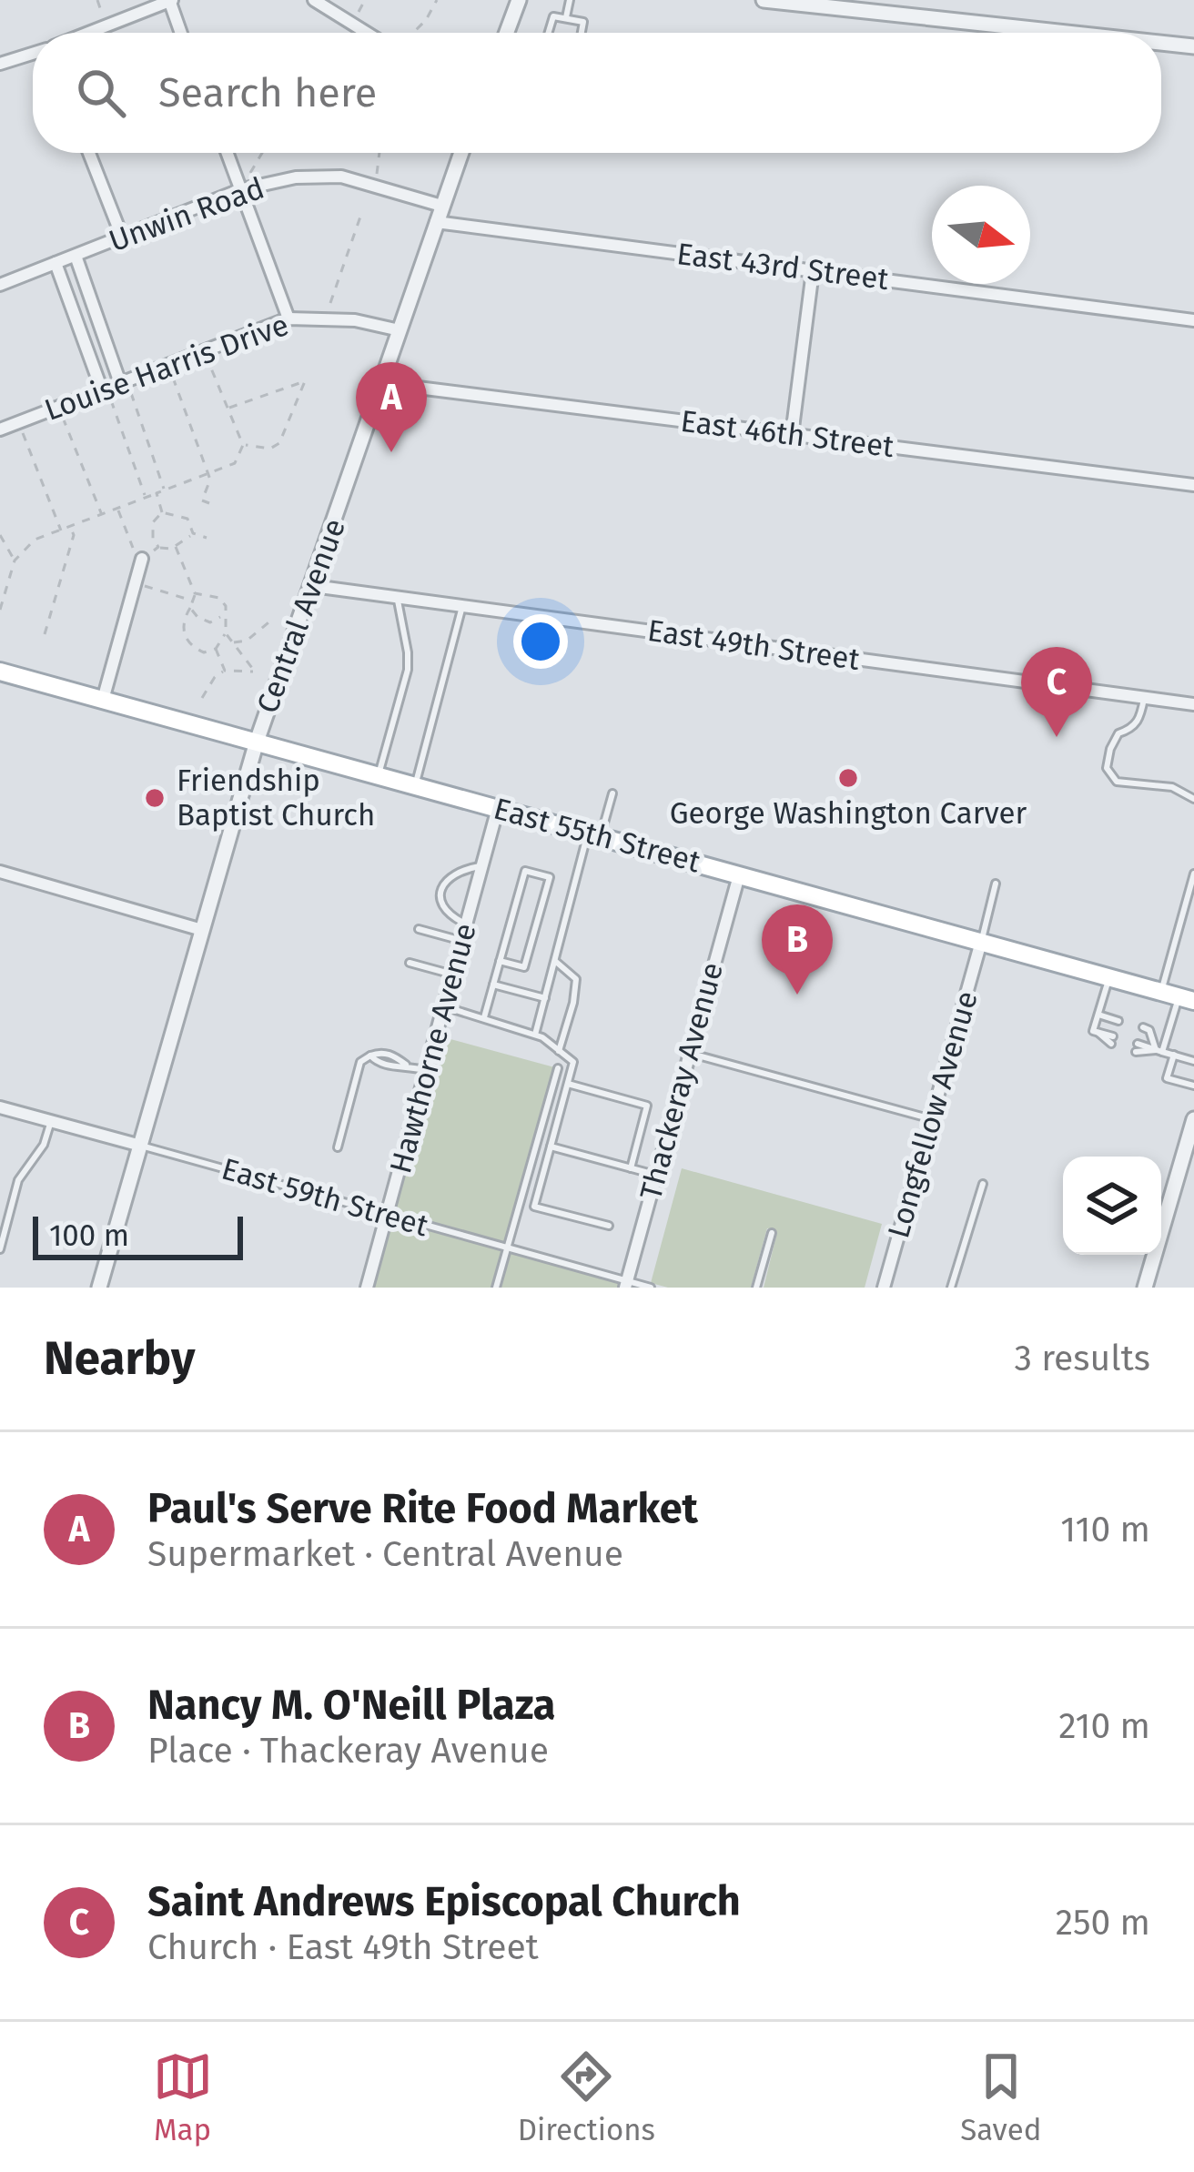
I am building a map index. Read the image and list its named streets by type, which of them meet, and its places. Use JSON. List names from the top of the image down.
{
  "streets": {
    "main road": ["East 55th Street"],
    "street": [
      "Unwin Road",
      "East 43rd Street",
      "Louise Harris Drive",
      "East 46th Street",
      "Central Avenue",
      "East 49th Street",
      "Hawthorne Avenue",
      "Thackeray Avenue",
      "Longfellow Avenue",
      "East 59th Street"
    ]
  },
  "crossings": [
    ["Unwin Road", "Central Avenue"],
    ["East 43rd Street", "Central Avenue"],
    ["Louise Harris Drive", "Central Avenue"],
    ["East 46th Street", "Central Avenue"],
    ["Central Avenue", "East 49th Street"],
    ["Central Avenue", "East 55th Street"],
    ["Central Avenue", "East 59th Street"],
    ["East 55th Street", "Hawthorne Avenue"],
    ["East 55th Street", "Thackeray Avenue"],
    ["East 55th Street", "Longfellow Avenue"],
    ["Hawthorne Avenue", "East 59th Street"],
    ["Thackeray Avenue", "East 59th Street"]
  ],
  "places": ["George Washington Carver", "Friendship Baptist Church"],
  "scale_bar": "100 m",
  "north": "right",
  "page": {
    "search": "Search here",
    "pins": ["A", "C", "B"],
    "scale": "100 m",
    "heading": ["Nearby", "3 results"],
    "list": [
      {
        "mark": "A",
        "name": "Paul's Serve Rite Food Market",
        "note": "Supermarket · Central Avenue",
        "value": "110 m"
      },
      {
        "mark": "B",
        "name": "Nancy M. O'Neill Plaza",
        "note": "Place · Thackeray Avenue",
        "value": "210 m"
      },
      {
        "mark": "C",
        "name": "Saint Andrews Episcopal Church",
        "note": "Church · East 49th Street",
        "value": "250 m"
      }
    ],
    "nav": ["Map", "Directions", "Saved"]
  }
}
